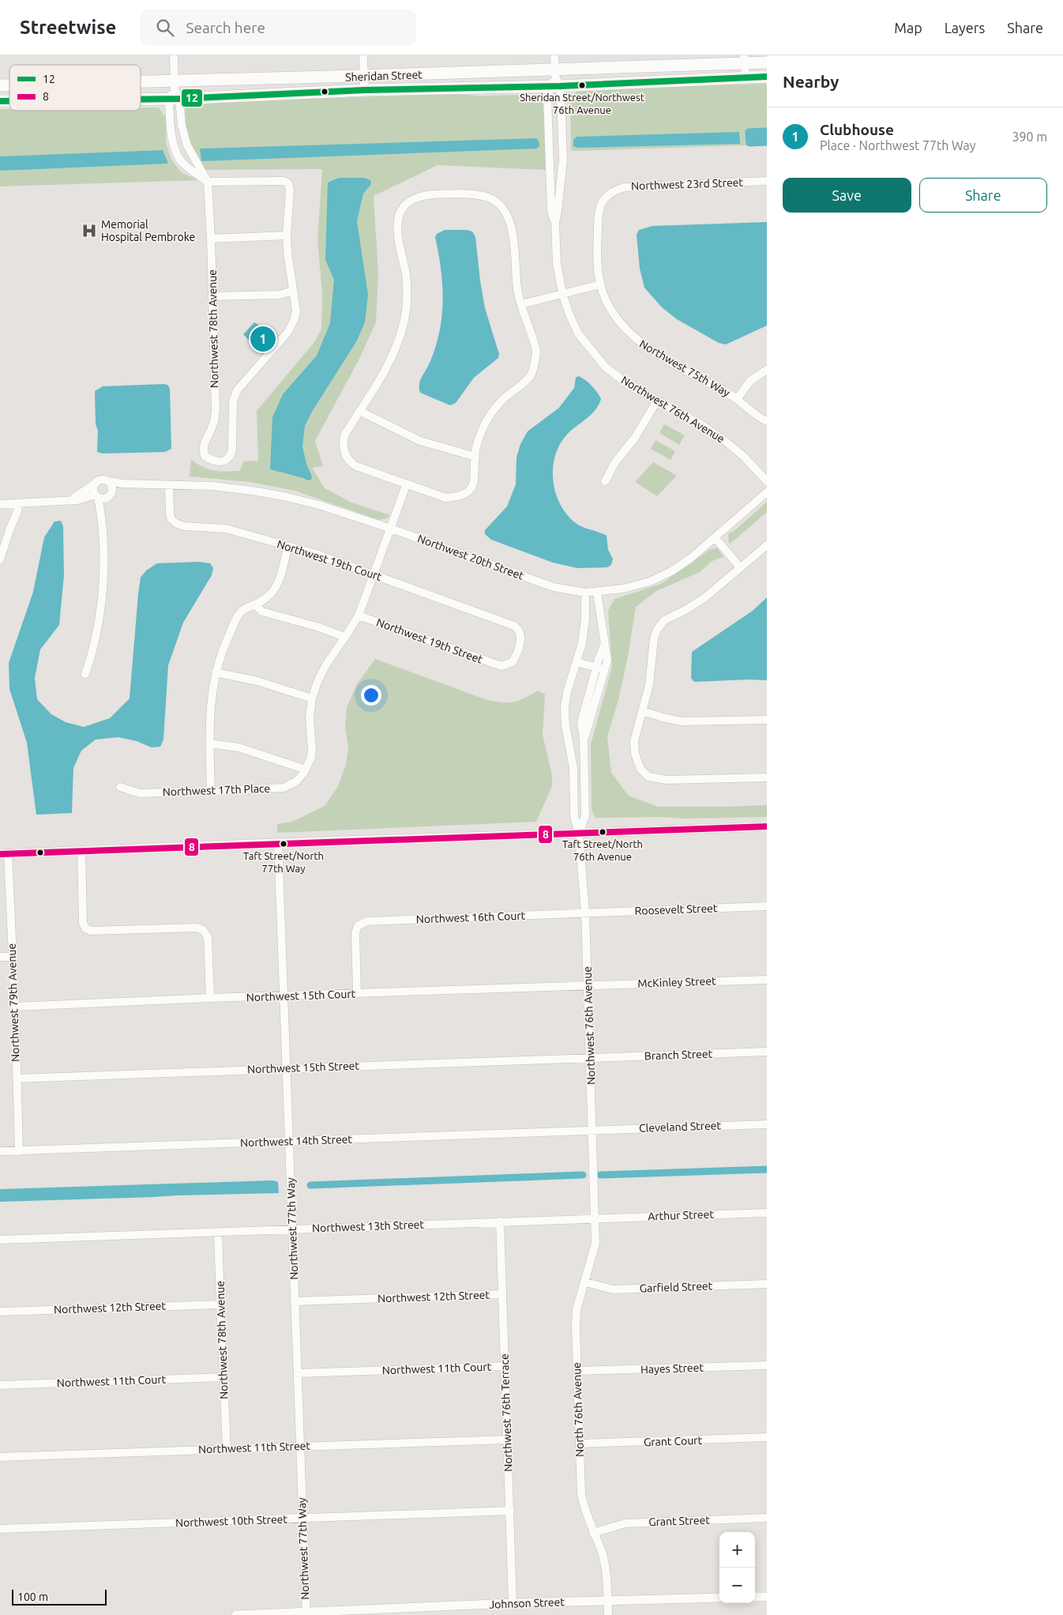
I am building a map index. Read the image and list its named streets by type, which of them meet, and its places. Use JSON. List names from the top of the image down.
{
  "streets": {
    "main road": ["Sheridan Street"],
    "street": [
      "Northwest 23rd Street",
      "Northwest 78th Avenue",
      "Northwest 75th Way",
      "Northwest 76th Avenue",
      "Northwest 20th Street",
      "Northwest 19th Court",
      "Northwest 19th Street",
      "Northwest 17th Place",
      "Roosevelt Street",
      "Northwest 16th Court",
      "McKinley Street",
      "Northwest 15th Court",
      "Northwest 79th Avenue",
      "Branch Street",
      "Northwest 15th Street",
      "Cleveland Street",
      "Northwest 14th Street",
      "Arthur Street",
      "Northwest 13th Street",
      "Northwest 77th Way",
      "Garfield Street",
      "Northwest 12th Street",
      "Northwest 11th Court",
      "Hayes Street",
      "North 76th Avenue",
      "Northwest 76th Terrace",
      "Grant Court",
      "Northwest 11th Street",
      "Northwest 10th Street",
      "Grant Street",
      "Johnson Street"
    ]
  },
  "crossings": [
    ["Sheridan Street", "Northwest 78th Avenue"],
    ["Sheridan Street", "Northwest 76th Avenue"],
    ["Northwest 23rd Street", "Northwest 75th Way"],
    ["Northwest 78th Avenue", "Northwest 13th Street"],
    ["Northwest 78th Avenue", "Northwest 12th Street"],
    ["Northwest 78th Avenue", "Northwest 11th Court"],
    ["Northwest 78th Avenue", "Northwest 11th Street"],
    ["Northwest 76th Avenue", "Northwest 20th Street"],
    ["Northwest 76th Avenue", "Roosevelt Street"],
    ["Northwest 76th Avenue", "Northwest 16th Court"],
    ["Northwest 76th Avenue", "McKinley Street"],
    ["Northwest 76th Avenue", "Northwest 15th Court"],
    ["Northwest 76th Avenue", "Branch Street"],
    ["Northwest 76th Avenue", "Northwest 15th Street"],
    ["Northwest 76th Avenue", "Cleveland Street"],
    ["Northwest 76th Avenue", "Northwest 14th Street"],
    ["Northwest 76th Avenue", "Arthur Street"],
    ["Northwest 76th Avenue", "Northwest 13th Street"],
    ["Northwest 76th Avenue", "North 76th Avenue"],
    ["Northwest 20th Street", "Northwest 19th Court"],
    ["Northwest 19th Court", "Northwest 19th Street"],
    ["Roosevelt Street", "Northwest 16th Court"],
    ["Northwest 16th Court", "Northwest 15th Court"],
    ["McKinley Street", "Northwest 15th Court"],
    ["Northwest 15th Court", "Northwest 79th Avenue"],
    ["Northwest 15th Court", "Northwest 77th Way"],
    ["Northwest 79th Avenue", "Northwest 15th Street"],
    ["Northwest 79th Avenue", "Northwest 14th Street"],
    ["Branch Street", "Northwest 15th Street"],
    ["Northwest 15th Street", "Northwest 77th Way"],
    ["Cleveland Street", "Northwest 14th Street"],
    ["Northwest 14th Street", "Northwest 77th Way"],
    ["Arthur Street", "Northwest 13th Street"],
    ["Arthur Street", "North 76th Avenue"],
    ["Northwest 13th Street", "Northwest 77th Way"],
    ["Northwest 13th Street", "North 76th Avenue"],
    ["Northwest 13th Street", "Northwest 76th Terrace"],
    ["Northwest 77th Way", "Northwest 12th Street"],
    ["Northwest 77th Way", "Northwest 11th Court"],
    ["Northwest 77th Way", "Northwest 11th Street"],
    ["Northwest 77th Way", "Northwest 10th Street"],
    ["Northwest 77th Way", "Johnson Street"],
    ["Garfield Street", "North 76th Avenue"],
    ["Northwest 12th Street", "Northwest 76th Terrace"],
    ["Northwest 11th Court", "Northwest 76th Terrace"],
    ["Hayes Street", "North 76th Avenue"],
    ["North 76th Avenue", "Grant Court"],
    ["North 76th Avenue", "Grant Street"],
    ["North 76th Avenue", "Johnson Street"],
    ["Northwest 76th Terrace", "Northwest 11th Street"],
    ["Northwest 76th Terrace", "Northwest 10th Street"],
    ["Northwest 76th Terrace", "Johnson Street"]
  ],
  "places": {
    "other": ["Sheridan Street/Northwest 76th Avenue", "Taft Street/North 76th Avenue", "Taft Street/North 77th Way"],
    "hospital": ["Memorial Hospital Pembroke"]
  },
  "lines": ["transit line 12", "transit line 8"],
  "legend": ["12", "8"],
  "scale_bar": "100 m",
  "page": {
    "header": "Streetwise",
    "search": "Search here",
    "nav": ["Map", "Layers", "Share"],
    "heading": "Nearby",
    "list": [
      {
        "mark": "1",
        "name": "Clubhouse",
        "note": "Place · Northwest 77th Way",
        "value": "390 m"
      }
    ],
    "buttons": ["Save", "Share"],
    "pins": "1",
    "map_buttons": ["+", "−"],
    "scale": "100 m"
  }
}
